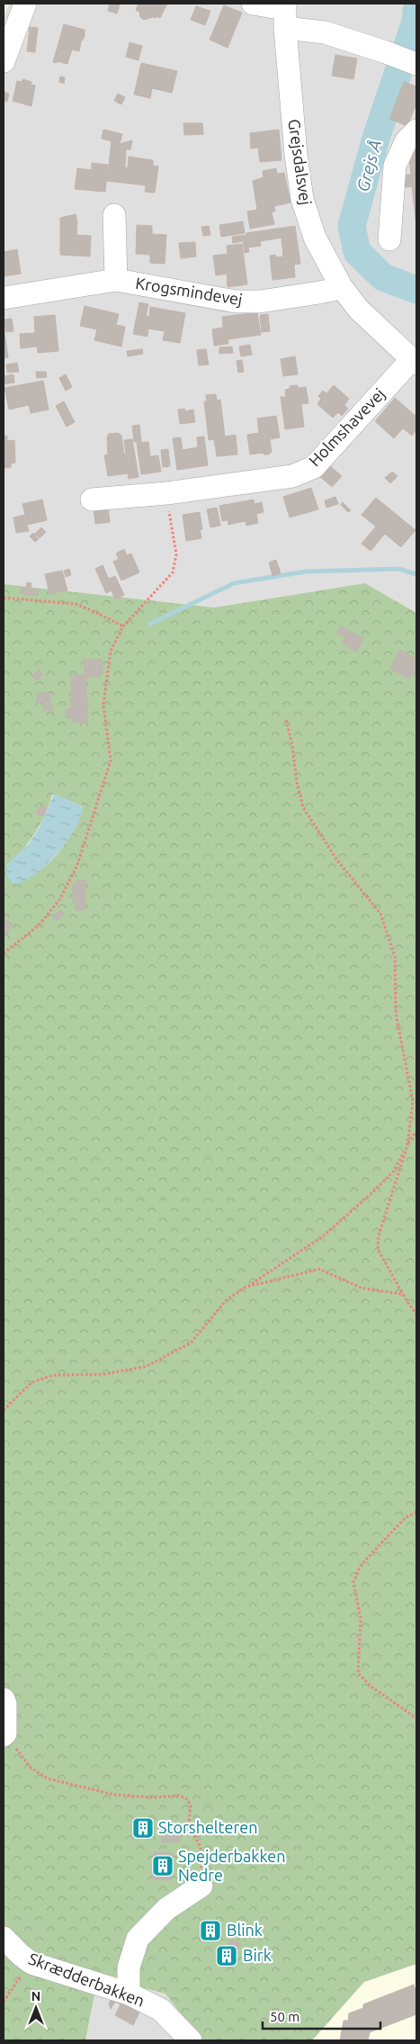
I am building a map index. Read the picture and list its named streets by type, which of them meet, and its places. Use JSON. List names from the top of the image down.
{
  "streets": {
    "street": [
      "Grejsdalsvej",
      "Krogsmindevej",
      "Holmshavevej",
      "Skrædderbakken"
    ]
  },
  "crossings": [
    ["Grejsdalsvej", "Krogsmindevej"],
    ["Grejsdalsvej", "Holmshavevej"]
  ],
  "water": ["Grejs Å"],
  "places": {
    "building": [
      "Storshelteren",
      "Spejderbakken Nedre",
      "Blink",
      "Birk"
    ]
  },
  "scale_bar": "50 m",
  "north": "top"
}
